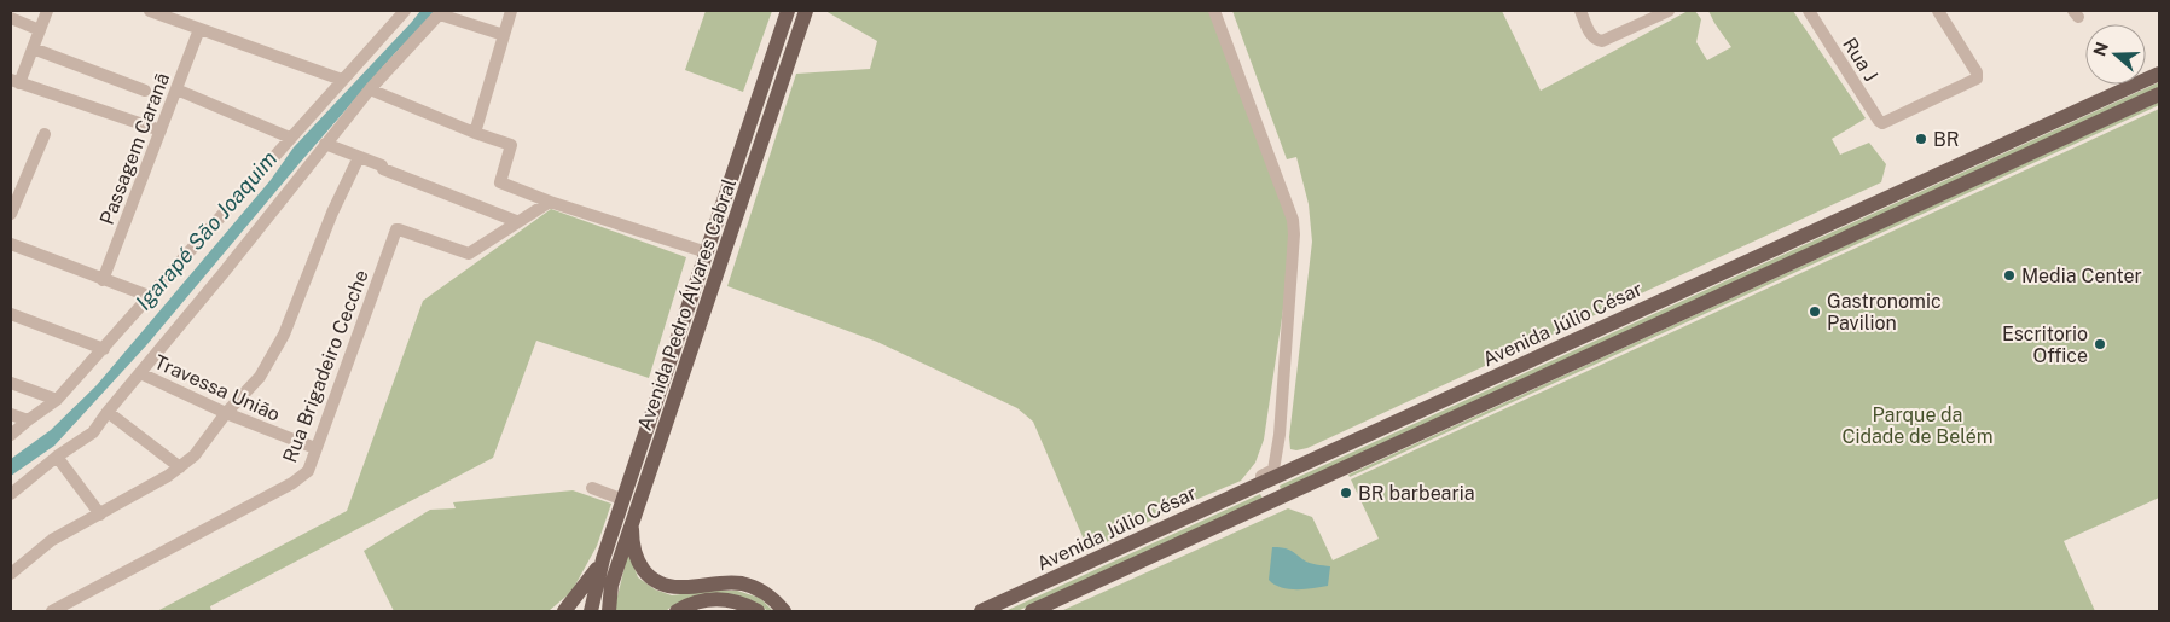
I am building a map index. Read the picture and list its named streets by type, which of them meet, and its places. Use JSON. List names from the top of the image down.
{
  "streets": {
    "main road": ["Avenida Pedro Álvares Cabral", "Avenida Júlio César"],
    "street": [
      "Rua J",
      "Passagem Caranã",
      "Rua Brigadeiro Cecche",
      "Travessa União"
    ]
  },
  "crossings": [
    ["Rua Brigadeiro Cecche", "Travessa União"]
  ],
  "water": ["Igarapé São Joaquim"],
  "parks": ["Parque da Cidade de Belém"],
  "places": [
    "BR",
    "Media Center",
    "Gastronomic Pavilion",
    "Escritorio Office",
    "BR barbearia"
  ],
  "north": "left"
}
